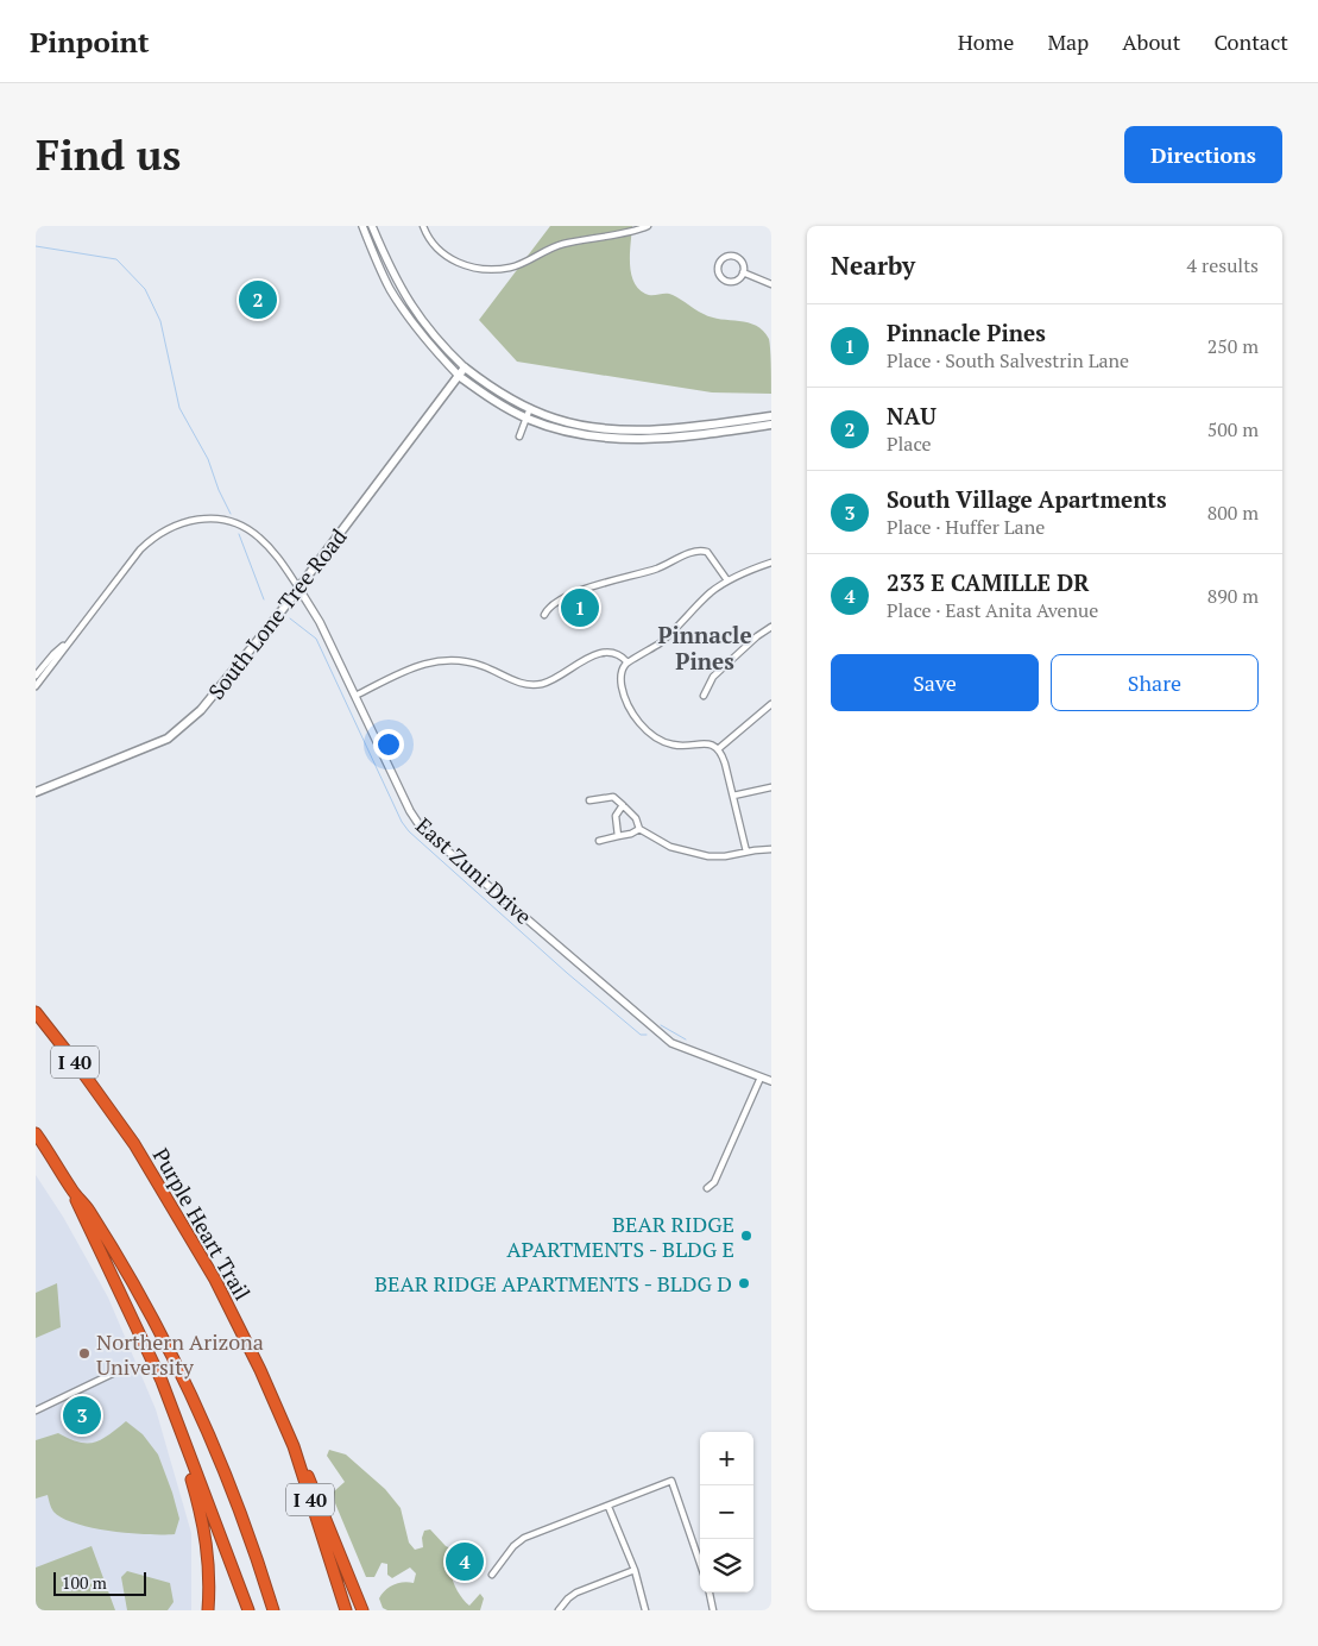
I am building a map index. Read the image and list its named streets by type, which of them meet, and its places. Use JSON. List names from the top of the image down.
{
  "streets": {
    "highway": ["I 40", "Purple Heart Trail"],
    "main road": ["South Lone Tree Road"],
    "street": ["East Zuni Drive"]
  },
  "crossings": [
    ["South Lone Tree Road", "East Zuni Drive"]
  ],
  "districts": ["Pinnacle Pines"],
  "places": ["BEAR RIDGE APARTMENTS - BLDG E", "BEAR RIDGE APARTMENTS - BLDG D", "Northern Arizona University"],
  "scale_bar": "100 m",
  "page": {
    "header": "Pinpoint",
    "nav": [
      "Home",
      "Map",
      "About",
      "Contact"
    ],
    "buttons": [
      "Directions",
      ["Save", "Share"]
    ],
    "title": "Find us",
    "heading": ["Nearby", "4 results"],
    "pins": [
      "2",
      "1",
      "3",
      "4"
    ],
    "list": [
      {
        "mark": "1",
        "name": "Pinnacle Pines",
        "note": "Place · South Salvestrin Lane",
        "value": "250 m"
      },
      {
        "mark": "2",
        "name": "NAU",
        "note": "Place",
        "value": "500 m"
      },
      {
        "mark": "3",
        "name": "South Village Apartments",
        "note": "Place · Huffer Lane",
        "value": "800 m"
      },
      {
        "mark": "4",
        "name": "233 E CAMILLE DR",
        "note": "Place · East Anita Avenue",
        "value": "890 m"
      }
    ],
    "map_buttons": ["+", "−"],
    "scale": "100 m"
  }
}
